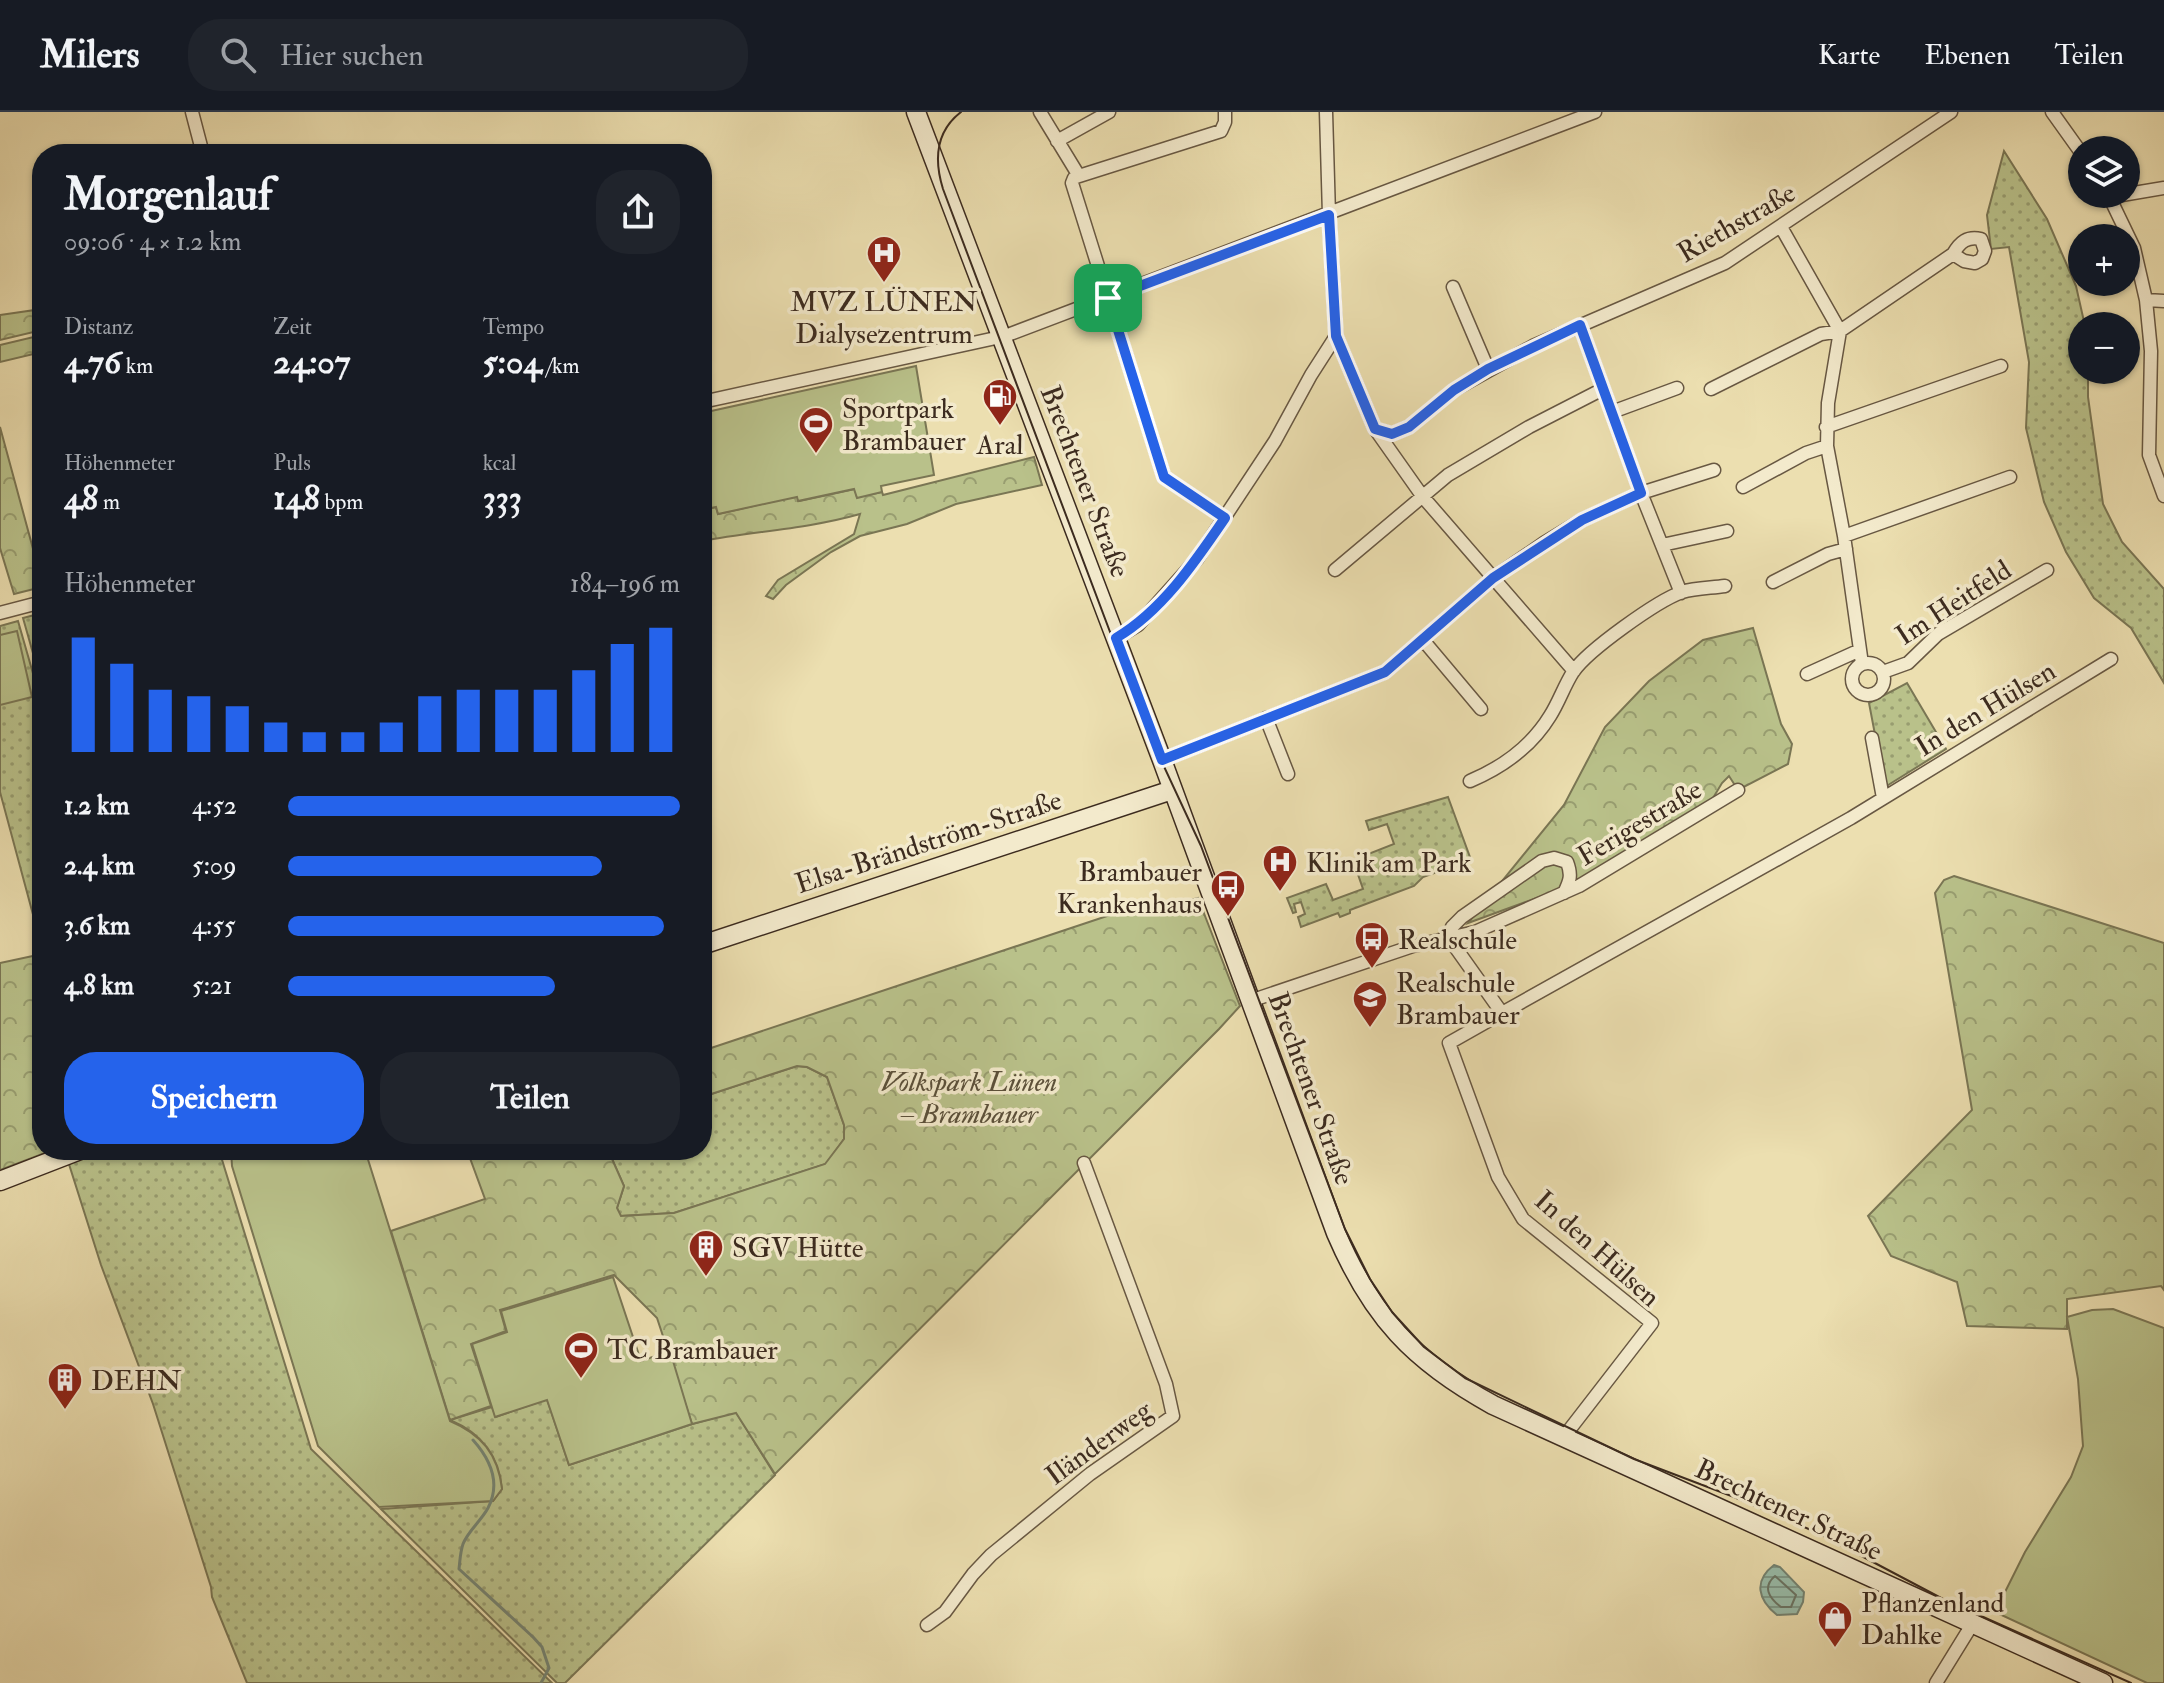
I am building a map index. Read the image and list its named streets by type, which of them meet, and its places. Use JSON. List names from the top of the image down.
{
  "streets": {
    "main road": ["Brechtener Straße", "Elsa-Brändström-Straße"],
    "street": [
      "Riethstraße",
      "Im Heitfeld",
      "In den Hülsen",
      "Ferigestraße",
      "Iländerweg"
    ]
  },
  "crossings": [
    ["Brechtener Straße", "In den Hülsen"],
    ["Brechtener Straße", "Ferigestraße"],
    ["Brechtener Straße", "Elsa-Brändström-Straße"]
  ],
  "parks": ["Volkspark Lünen – Brambauer"],
  "places": {
    "hospital": ["MVZ LÜNEN Dialysezentrum", "Klinik am Park"],
    "fuel station": ["Aral"],
    "sports": ["Sportpark Brambauer", "TC Brambauer"],
    "bus stop": ["Brambauer Krankenhaus", "Realschule"],
    "school or university": ["Realschule Brambauer"],
    "building": ["SGV Hütte", "DEHN"],
    "shop": ["Pflanzenland Dahlke"]
  },
  "page": {
    "header": "Milers",
    "search": "Hier suchen",
    "nav": ["Karte", "Ebenen", "Teilen"],
    "map_buttons": ["+", "−"],
    "heading": ["Morgenlauf", "09:06 · 4 × 1.2 km"],
    "stats": [
      ["Distanz", "4.76 km"],
      ["Zeit", "24:07"],
      ["Tempo", "5:04 /km"],
      ["Höhenmeter", "48 m"],
      ["Puls", "148 bpm"],
      ["kcal", "333"]
    ],
    "chart": ["Höhenmeter", "184–196 m"],
    "list": [
      {
        "name": "1.2 km",
        "note": "4:52"
      },
      {
        "name": "2.4 km",
        "note": "5:09"
      },
      {
        "name": "3.6 km",
        "note": "4:55"
      },
      {
        "name": "4.8 km",
        "note": "5:21"
      }
    ],
    "buttons": ["Speichern", "Teilen"]
  }
}
